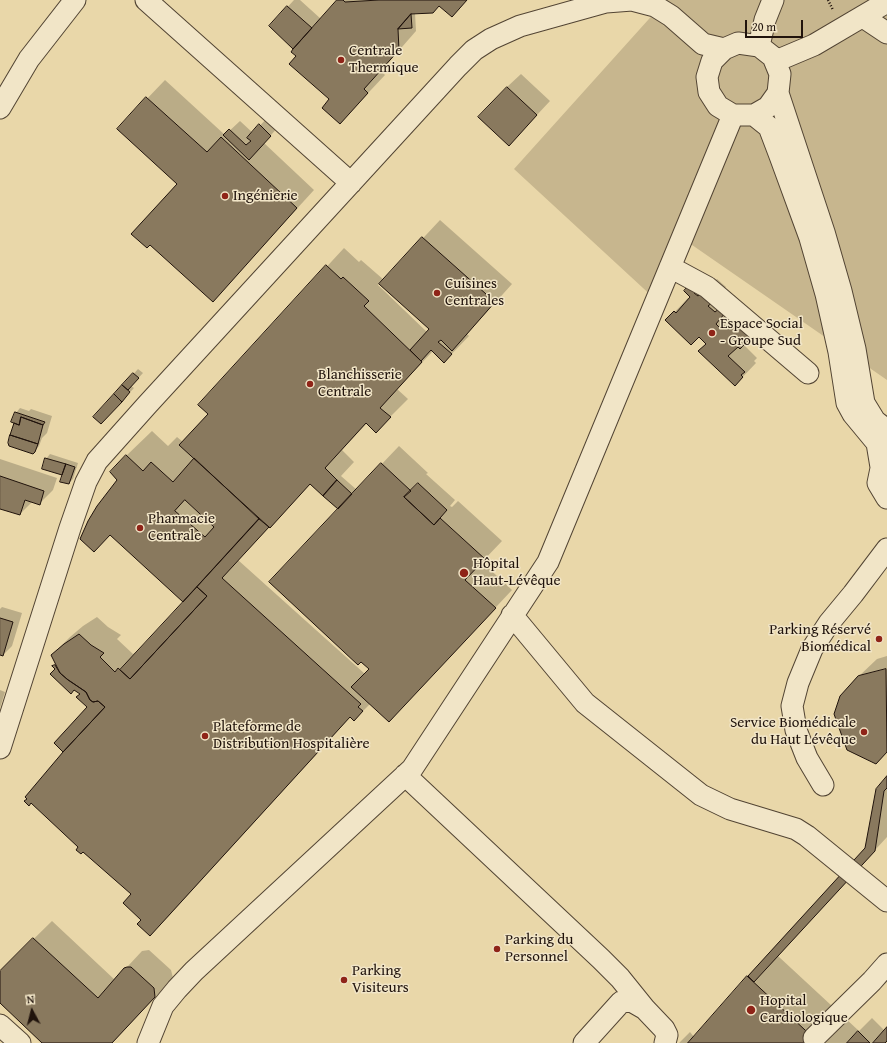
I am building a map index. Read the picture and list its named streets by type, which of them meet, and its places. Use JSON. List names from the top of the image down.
{
  "places": [
    "Centrale Thermique",
    "Ingénierie",
    "Cuisines Centrales",
    "Espace Social - Groupe Sud",
    "Blanchisserie Centrale",
    "Pharmacie Centrale",
    "Hôpital Haut-Lévêque",
    "Parking Réservé Biomédical",
    "Service Biomédicale du Haut Lévêque",
    "Plateforme de Distribution Hospitalière",
    "Parking du Personnel",
    "Parking Visiteurs",
    "Hopital Cardiologique"
  ],
  "scale_bar": "20 m",
  "north": "top"
}
